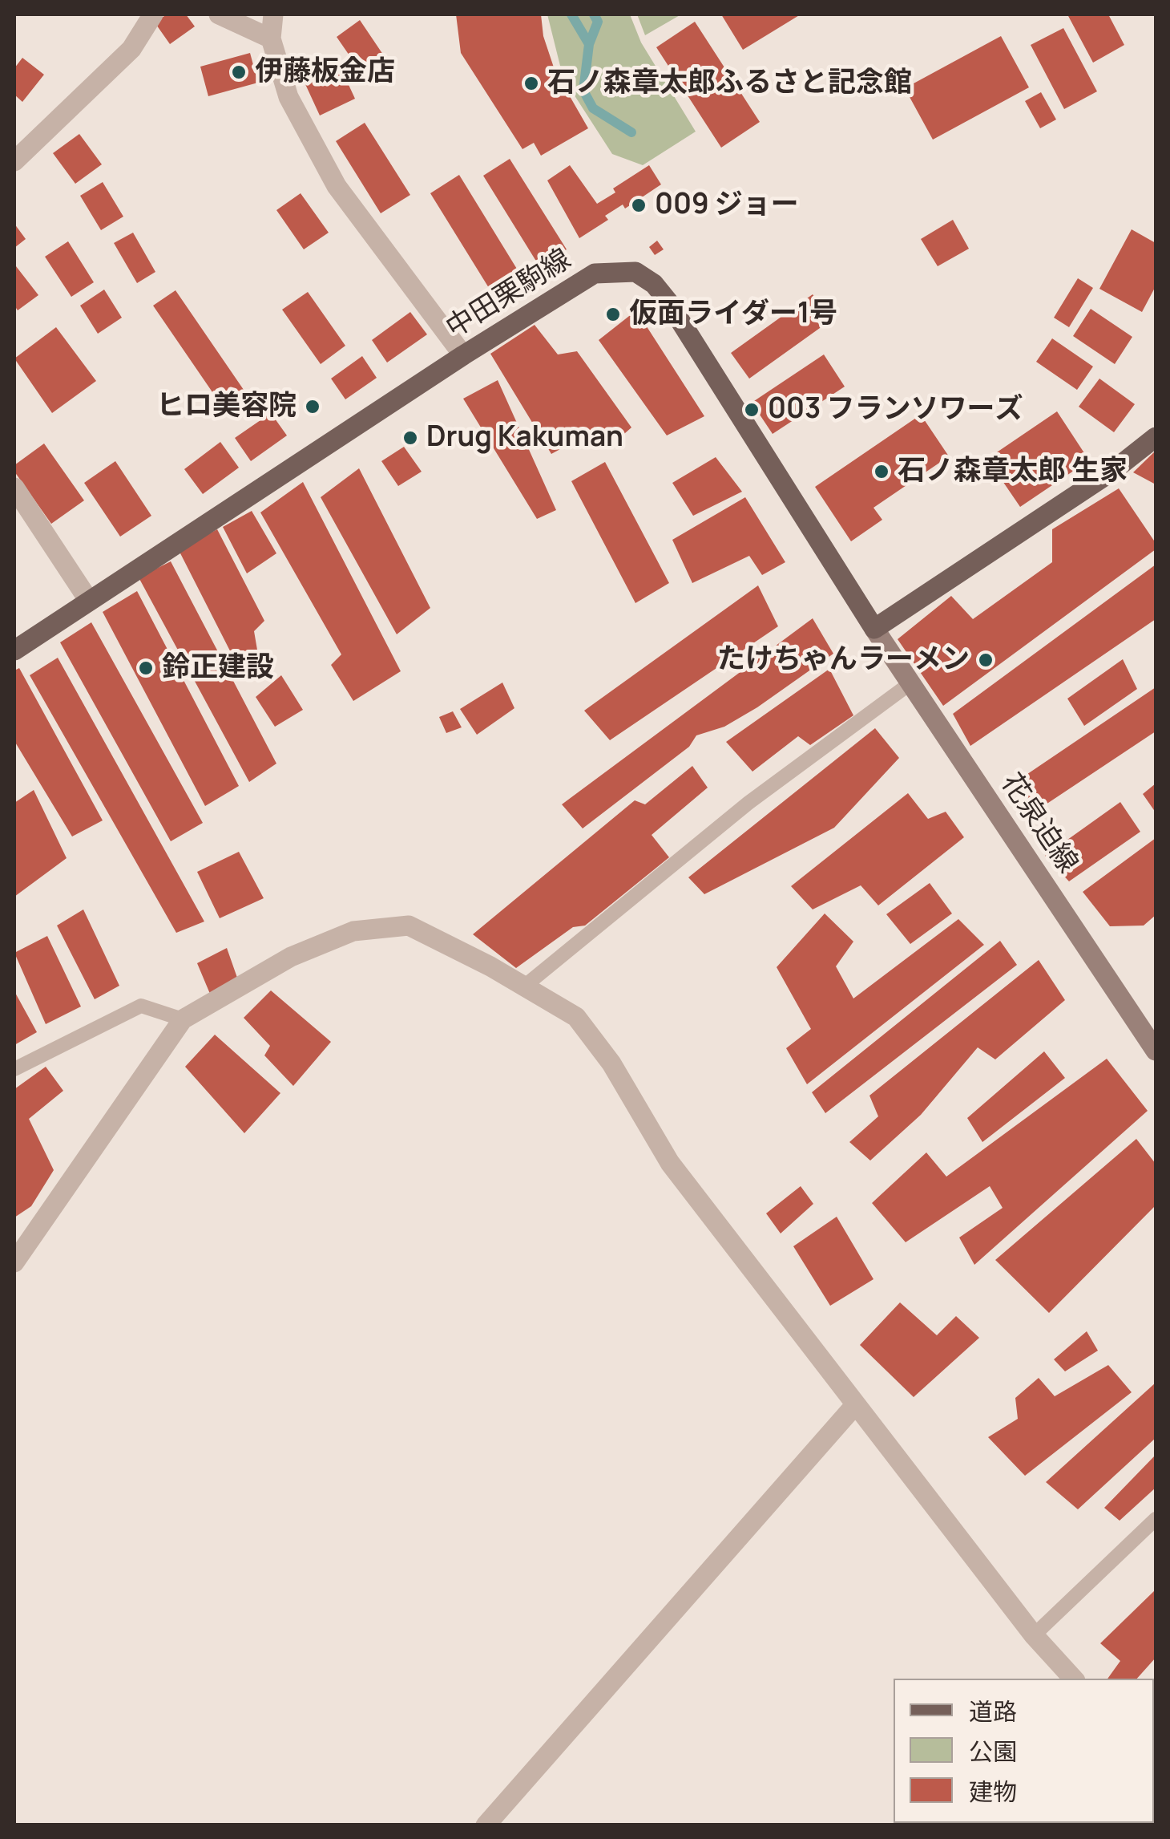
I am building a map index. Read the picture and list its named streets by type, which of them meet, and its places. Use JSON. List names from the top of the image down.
{
  "streets": {
    "main road": ["中田栗駒線", "花泉迫線"]
  },
  "crossings": [
    ["中田栗駒線", "花泉迫線"]
  ],
  "places": [
    "伊藤板金店",
    "石ノ森章太郎ふるさと記念館",
    "009 ジョー",
    "仮面ライダー1号",
    "ヒロ美容院",
    "003 フランソワーズ",
    "Drug Kakuman",
    "石ノ森章太郎 生家",
    "たけちゃんラーメン",
    "鈴正建設"
  ],
  "legend": ["道路", "公園", "建物"]
}
